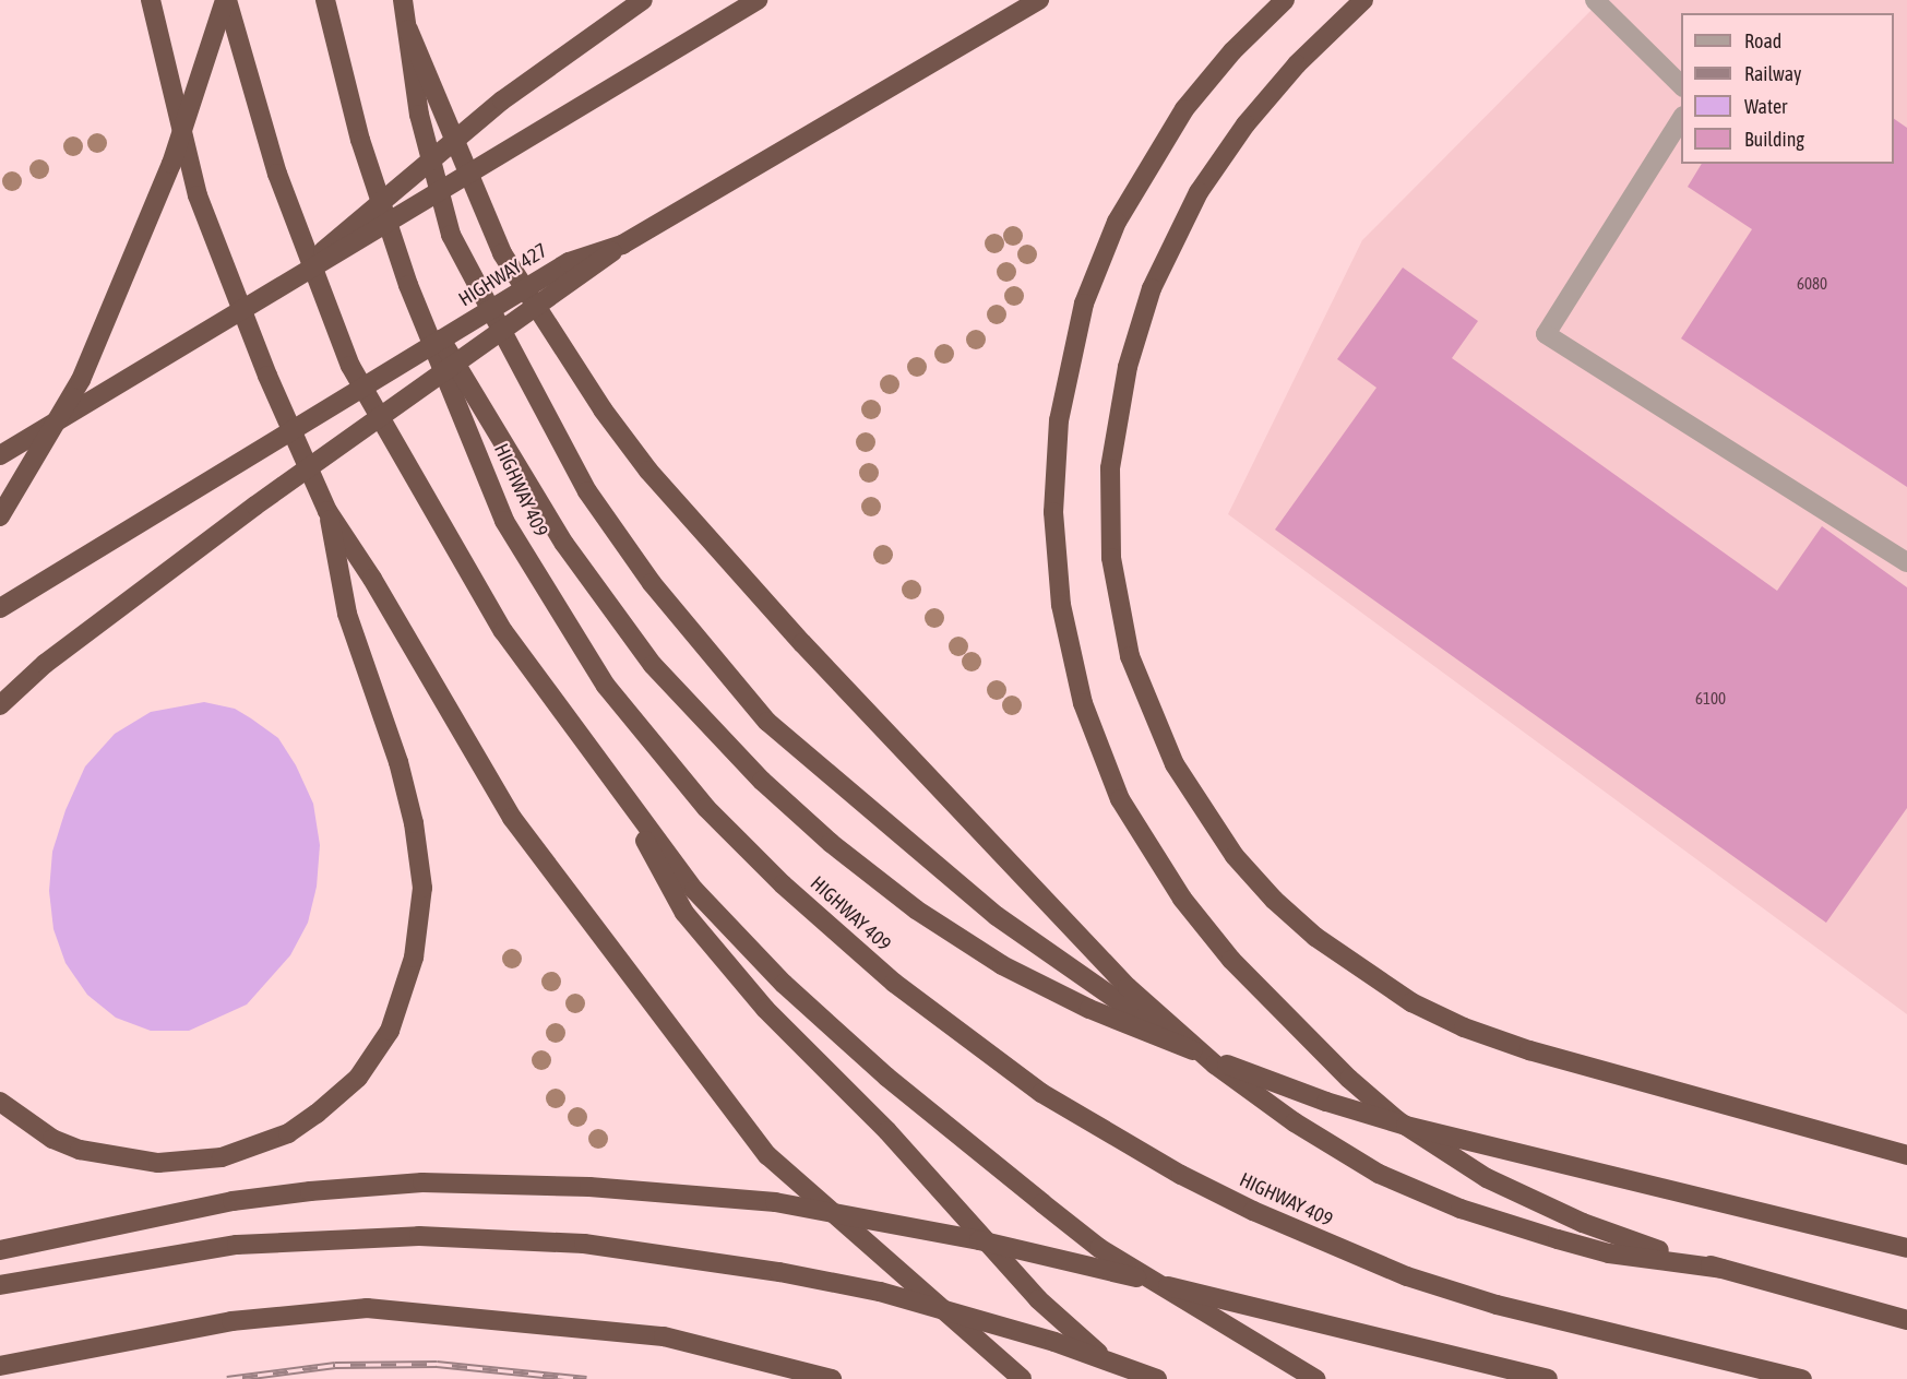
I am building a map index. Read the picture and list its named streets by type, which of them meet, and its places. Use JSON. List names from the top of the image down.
{
  "streets": {
    "highway": ["HIGHWAY 427", "HIGHWAY 409"]
  },
  "house_numbers": ["6080", "6100"],
  "legend": [
    "Road",
    "Railway",
    "Water",
    "Building"
  ]
}
